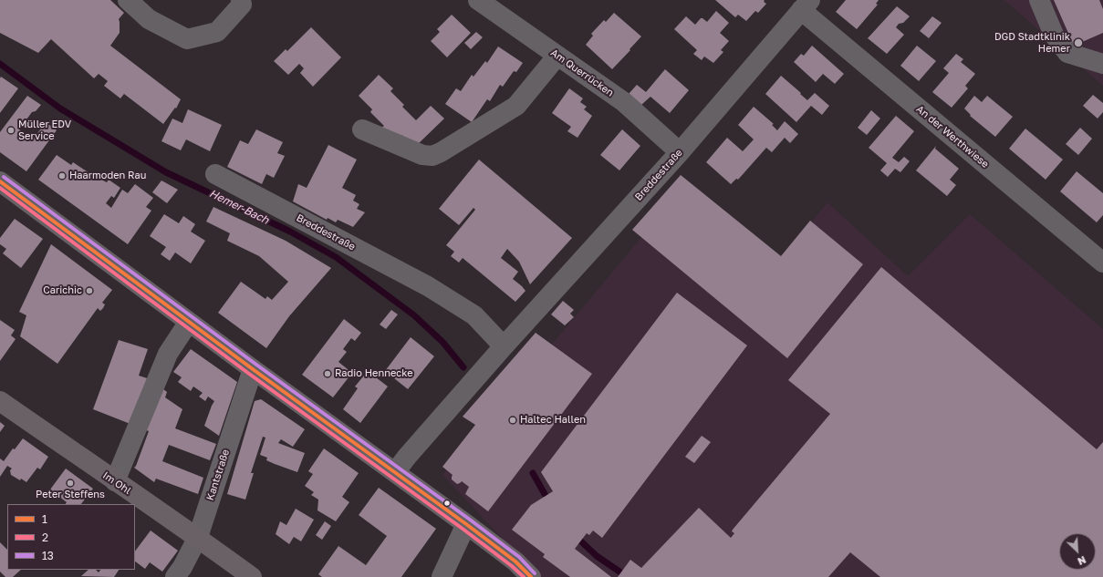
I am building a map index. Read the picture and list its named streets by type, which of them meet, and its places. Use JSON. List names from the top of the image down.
{
  "streets": {
    "main road": ["Im Ohl"],
    "street": [
      "Am Querrücken",
      "An der Werthwiese",
      "Breddestraße",
      "Kantstraße"
    ]
  },
  "crossings": [
    ["Am Querrücken", "Breddestraße"],
    ["An der Werthwiese", "Breddestraße"],
    ["Kantstraße", "Im Ohl"]
  ],
  "water": ["Hemer-Bach"],
  "places": [
    "DGD Stadtklinik Hemer",
    "Müller EDV Service",
    "Haarmoden Rau",
    "Carichic",
    "Radio Hennecke",
    "Haltec Hallen",
    "Peter Steffens"
  ],
  "lines": ["transit line 13", "transit line 1", "transit line 2"],
  "legend": ["1", "2", "13"],
  "north": "bottom right"
}
